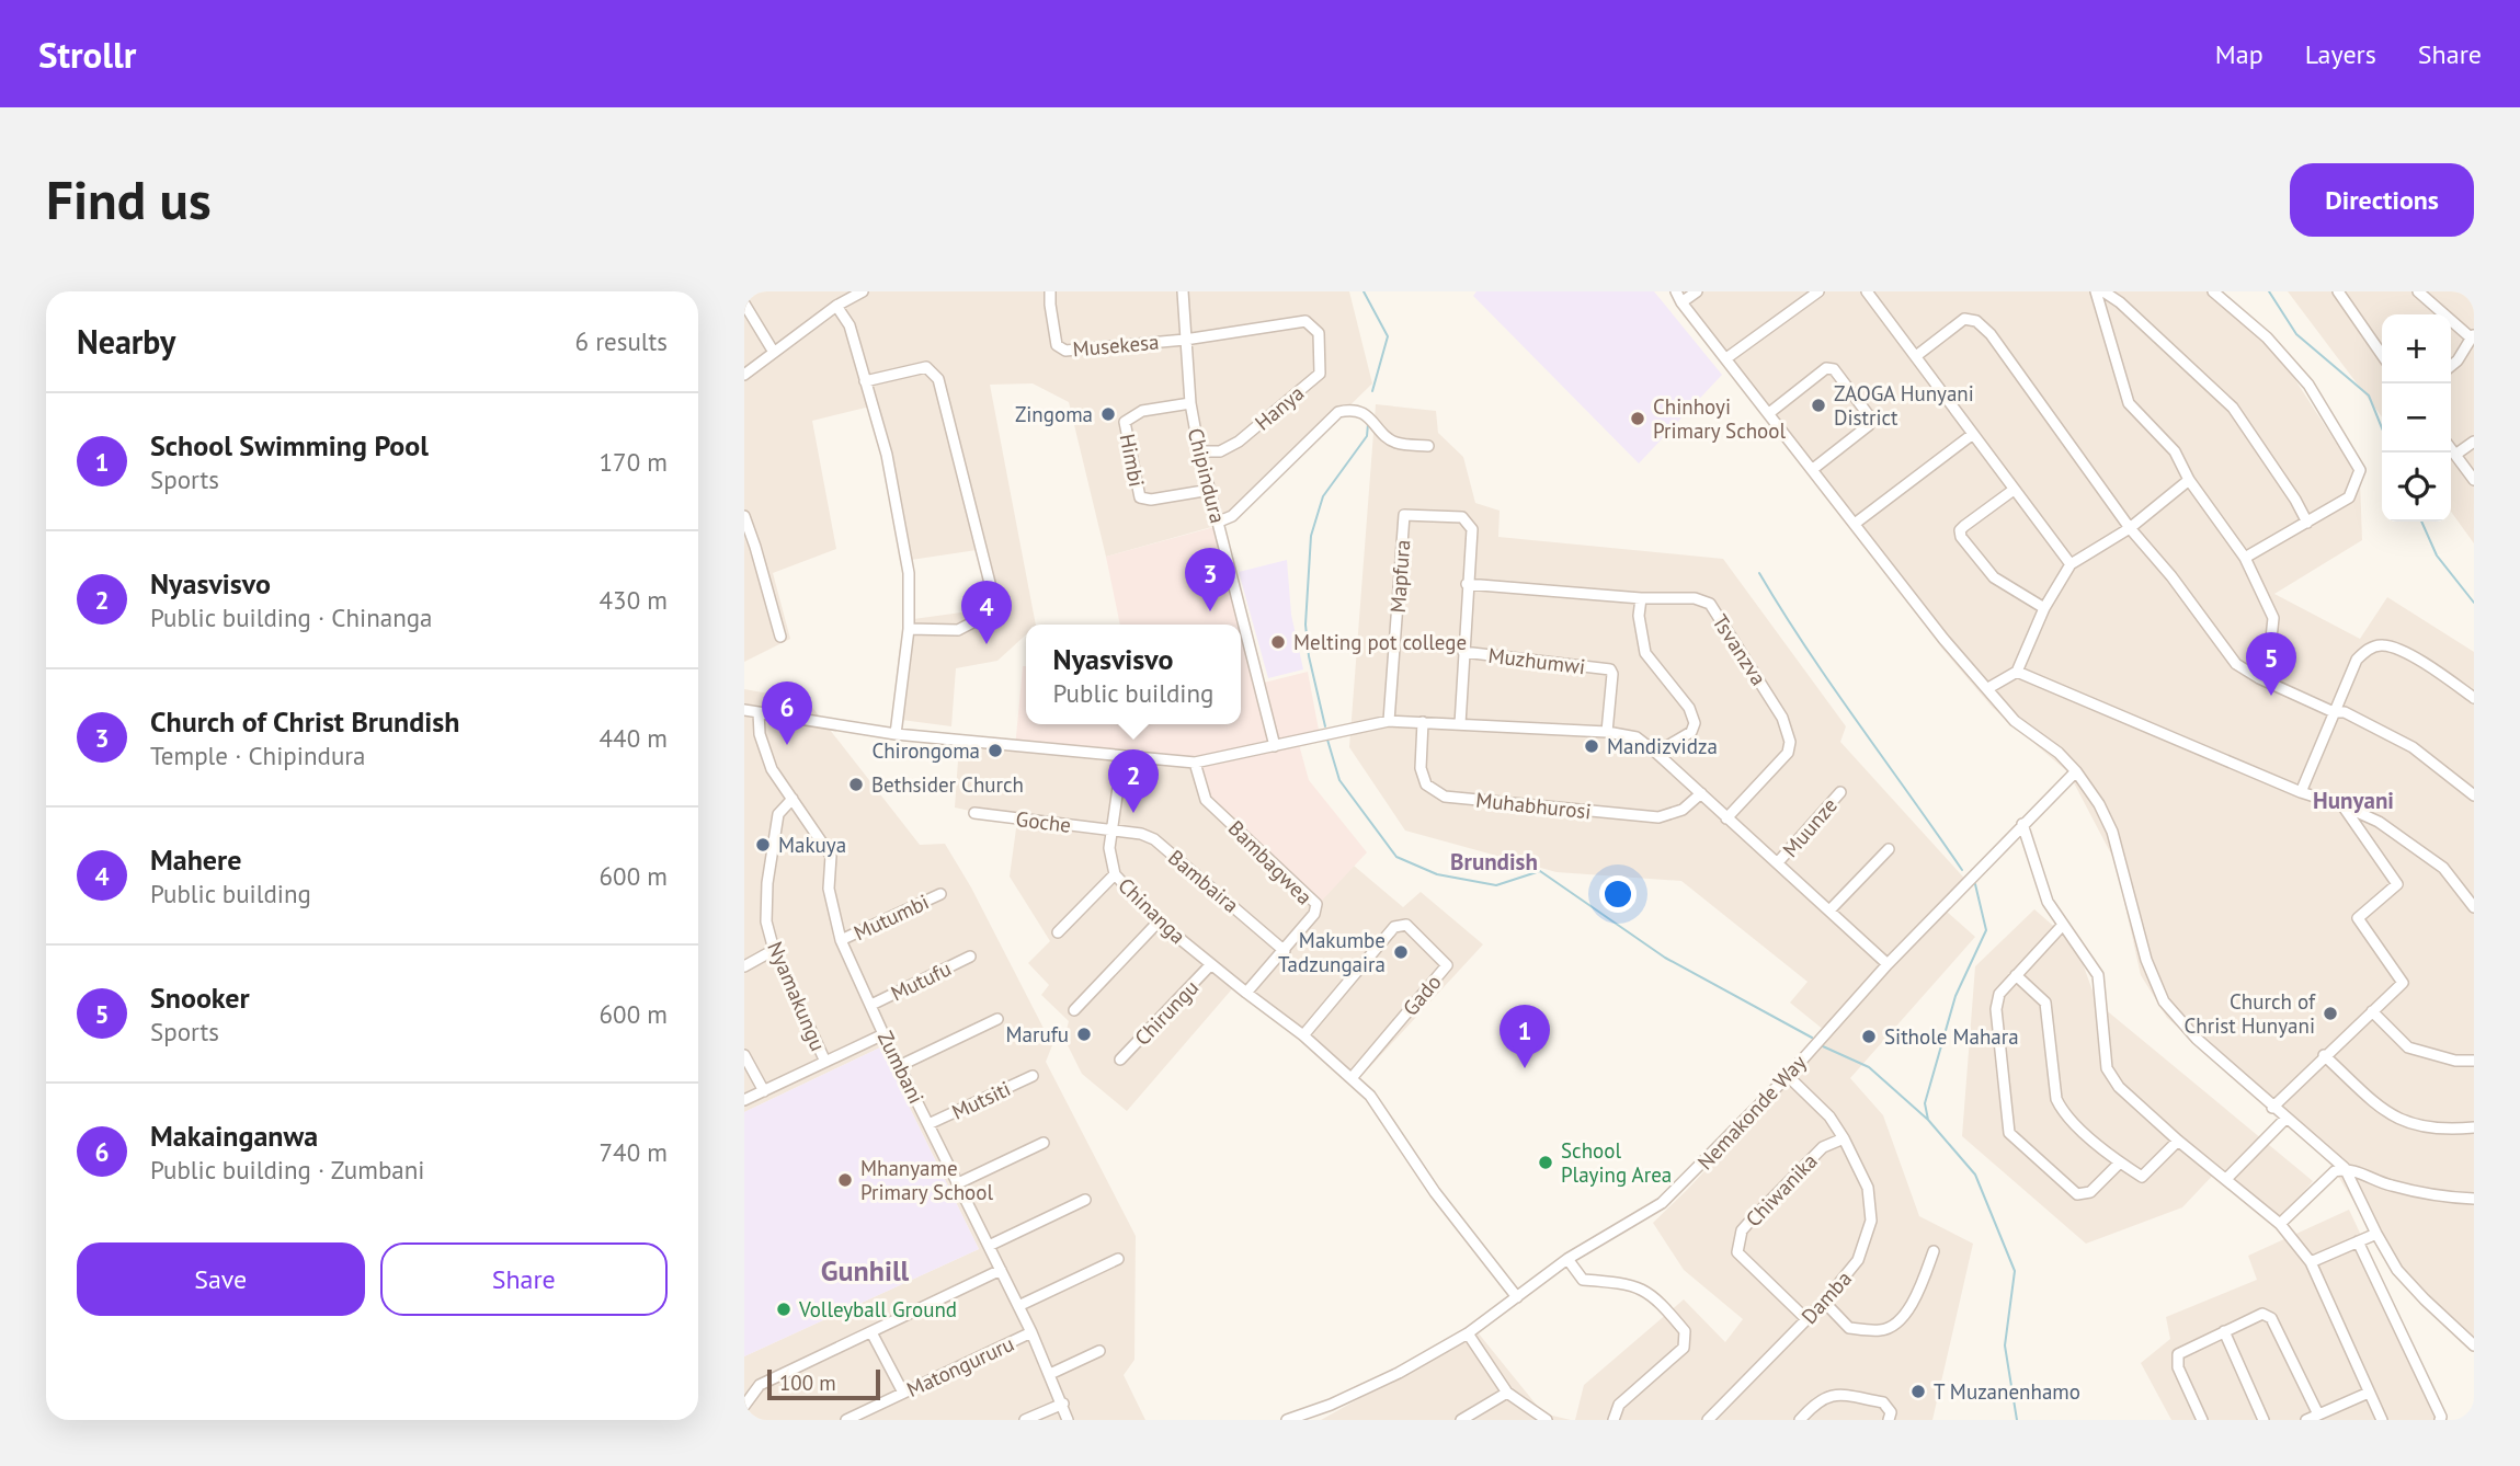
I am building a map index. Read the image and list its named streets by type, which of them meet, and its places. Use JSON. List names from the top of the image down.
{
  "streets": {
    "street": [
      "Musekesa",
      "Hanya",
      "Himbi",
      "Chipindura",
      "Mapfura",
      "Tsvanzva",
      "Muzhumwi",
      "Muhabhurosi",
      "Goche",
      "Muunze",
      "Bambagwea",
      "Bambaira",
      "Chinanga",
      "Mutumbi",
      "Mutufu",
      "Gado",
      "Nyamakungu",
      "Chirungu",
      "Zumbani",
      "Mutsiti",
      "Nemakonde Way",
      "Chiwanika",
      "Damba",
      "Matongururu"
    ]
  },
  "crossings": [
    ["Musekesa", "Hanya"],
    ["Musekesa", "Chipindura"],
    ["Hanya", "Chipindura"],
    ["Himbi", "Chipindura"],
    ["Mapfura", "Tsvanzva"],
    ["Mapfura", "Muzhumwi"],
    ["Goche", "Bambaira"],
    ["Goche", "Chinanga"],
    ["Bambagwea", "Bambaira"],
    ["Bambagwea", "Chinanga"],
    ["Bambaira", "Chinanga"],
    ["Chinanga", "Gado"],
    ["Chinanga", "Chirungu"],
    ["Chinanga", "Nemakonde Way"],
    ["Mutumbi", "Zumbani"],
    ["Mutufu", "Zumbani"],
    ["Nyamakungu", "Zumbani"],
    ["Zumbani", "Mutsiti"],
    ["Zumbani", "Matongururu"],
    ["Nemakonde Way", "Damba"],
    ["Chiwanika", "Damba"]
  ],
  "districts": ["Hunyani", "Brundish", "Gunhill"],
  "places": [
    "ZAOGA Hunyani District",
    "Zingoma",
    "Chinhoyi Primary School",
    "Melting pot college",
    "Mandizvidza",
    "Chirongoma",
    "Bethsider Church",
    "Makuya",
    "Makumbe Tadzungaira",
    "Church of Christ Hunyani",
    "Marufu",
    "Sithole Mahara",
    "School Playing Area",
    "Mhanyame Primary School",
    "Volleyball Ground",
    "T Muzanenhamo"
  ],
  "scale_bar": "100 m",
  "page": {
    "header": "Strollr",
    "nav": ["Map", "Layers", "Share"],
    "buttons": [
      "Directions",
      ["Save", "Share"]
    ],
    "title": "Find us",
    "heading": ["Nearby", "6 results"],
    "map_buttons": ["+", "−"],
    "list": [
      {
        "mark": "1",
        "name": "School Swimming Pool",
        "note": "Sports",
        "value": "170 m"
      },
      {
        "mark": "2",
        "name": "Nyasvisvo",
        "note": "Public building · Chinanga",
        "value": "430 m"
      },
      {
        "mark": "3",
        "name": "Church of Christ Brundish",
        "note": "Temple · Chipindura",
        "value": "440 m"
      },
      {
        "mark": "4",
        "name": "Mahere",
        "note": "Public building",
        "value": "600 m"
      },
      {
        "mark": "5",
        "name": "Snooker",
        "note": "Sports",
        "value": "600 m"
      },
      {
        "mark": "6",
        "name": "Makainganwa",
        "note": "Public building · Zumbani",
        "value": "740 m"
      }
    ],
    "pins": [
      "3",
      "4",
      "5",
      "6",
      "2",
      "1"
    ],
    "popup": ["Nyasvisvo", "Public building"],
    "scale": "100 m"
  }
}
